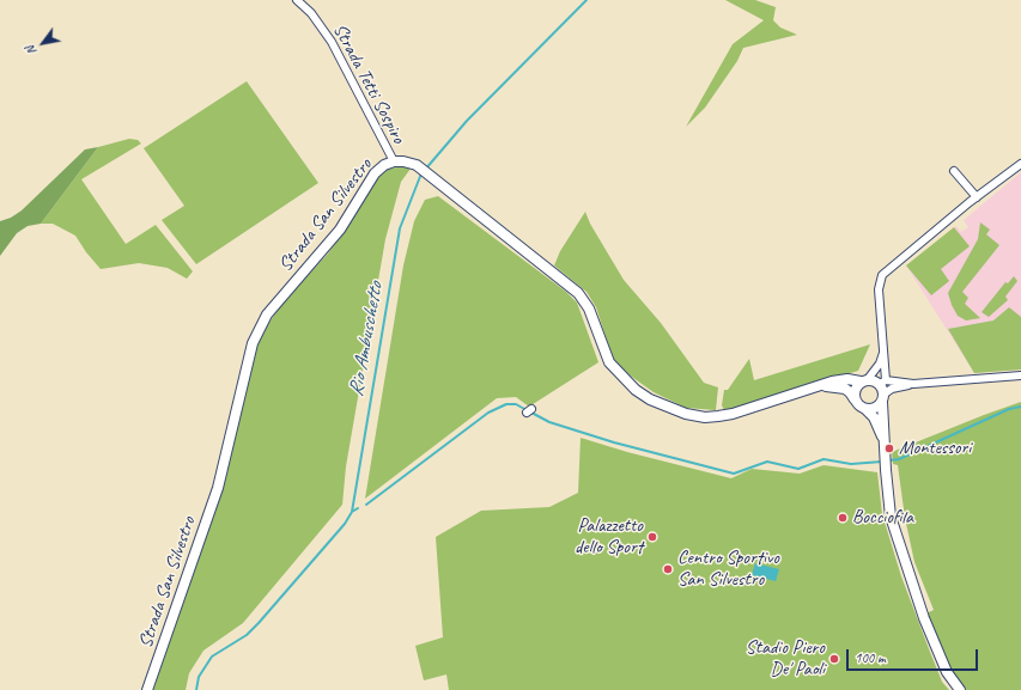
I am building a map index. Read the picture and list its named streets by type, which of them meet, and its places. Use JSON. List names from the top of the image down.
{
  "streets": {
    "street": ["Strada Tetti Sospiro", "Strada San Silvestro"]
  },
  "crossings": [
    ["Strada Tetti Sospiro", "Strada San Silvestro"]
  ],
  "water": ["Rio Ambuschetto"],
  "places": [
    "Montessori",
    "Bocciofila",
    "Palazzetto dello Sport",
    "Centro Sportivo San Silvestro",
    "Stadio Piero De' Paoli"
  ],
  "scale_bar": "100 m",
  "north": "bottom left"
}
